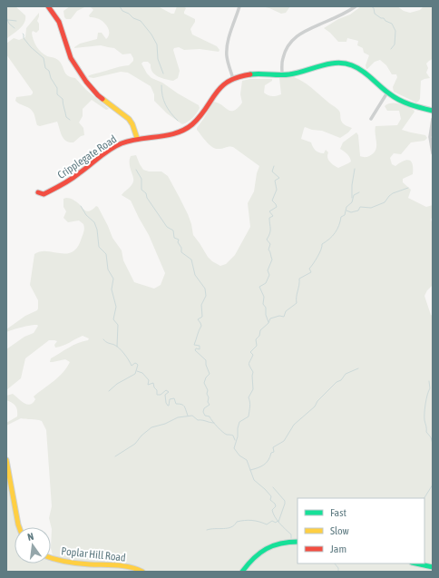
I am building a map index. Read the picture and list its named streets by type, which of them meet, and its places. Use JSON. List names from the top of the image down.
{
  "streets": {
    "street": ["Cripplegate Road", "Poplar Hill Road"]
  },
  "legend": ["Fast", "Slow", "Jam"],
  "north": "top"
}
